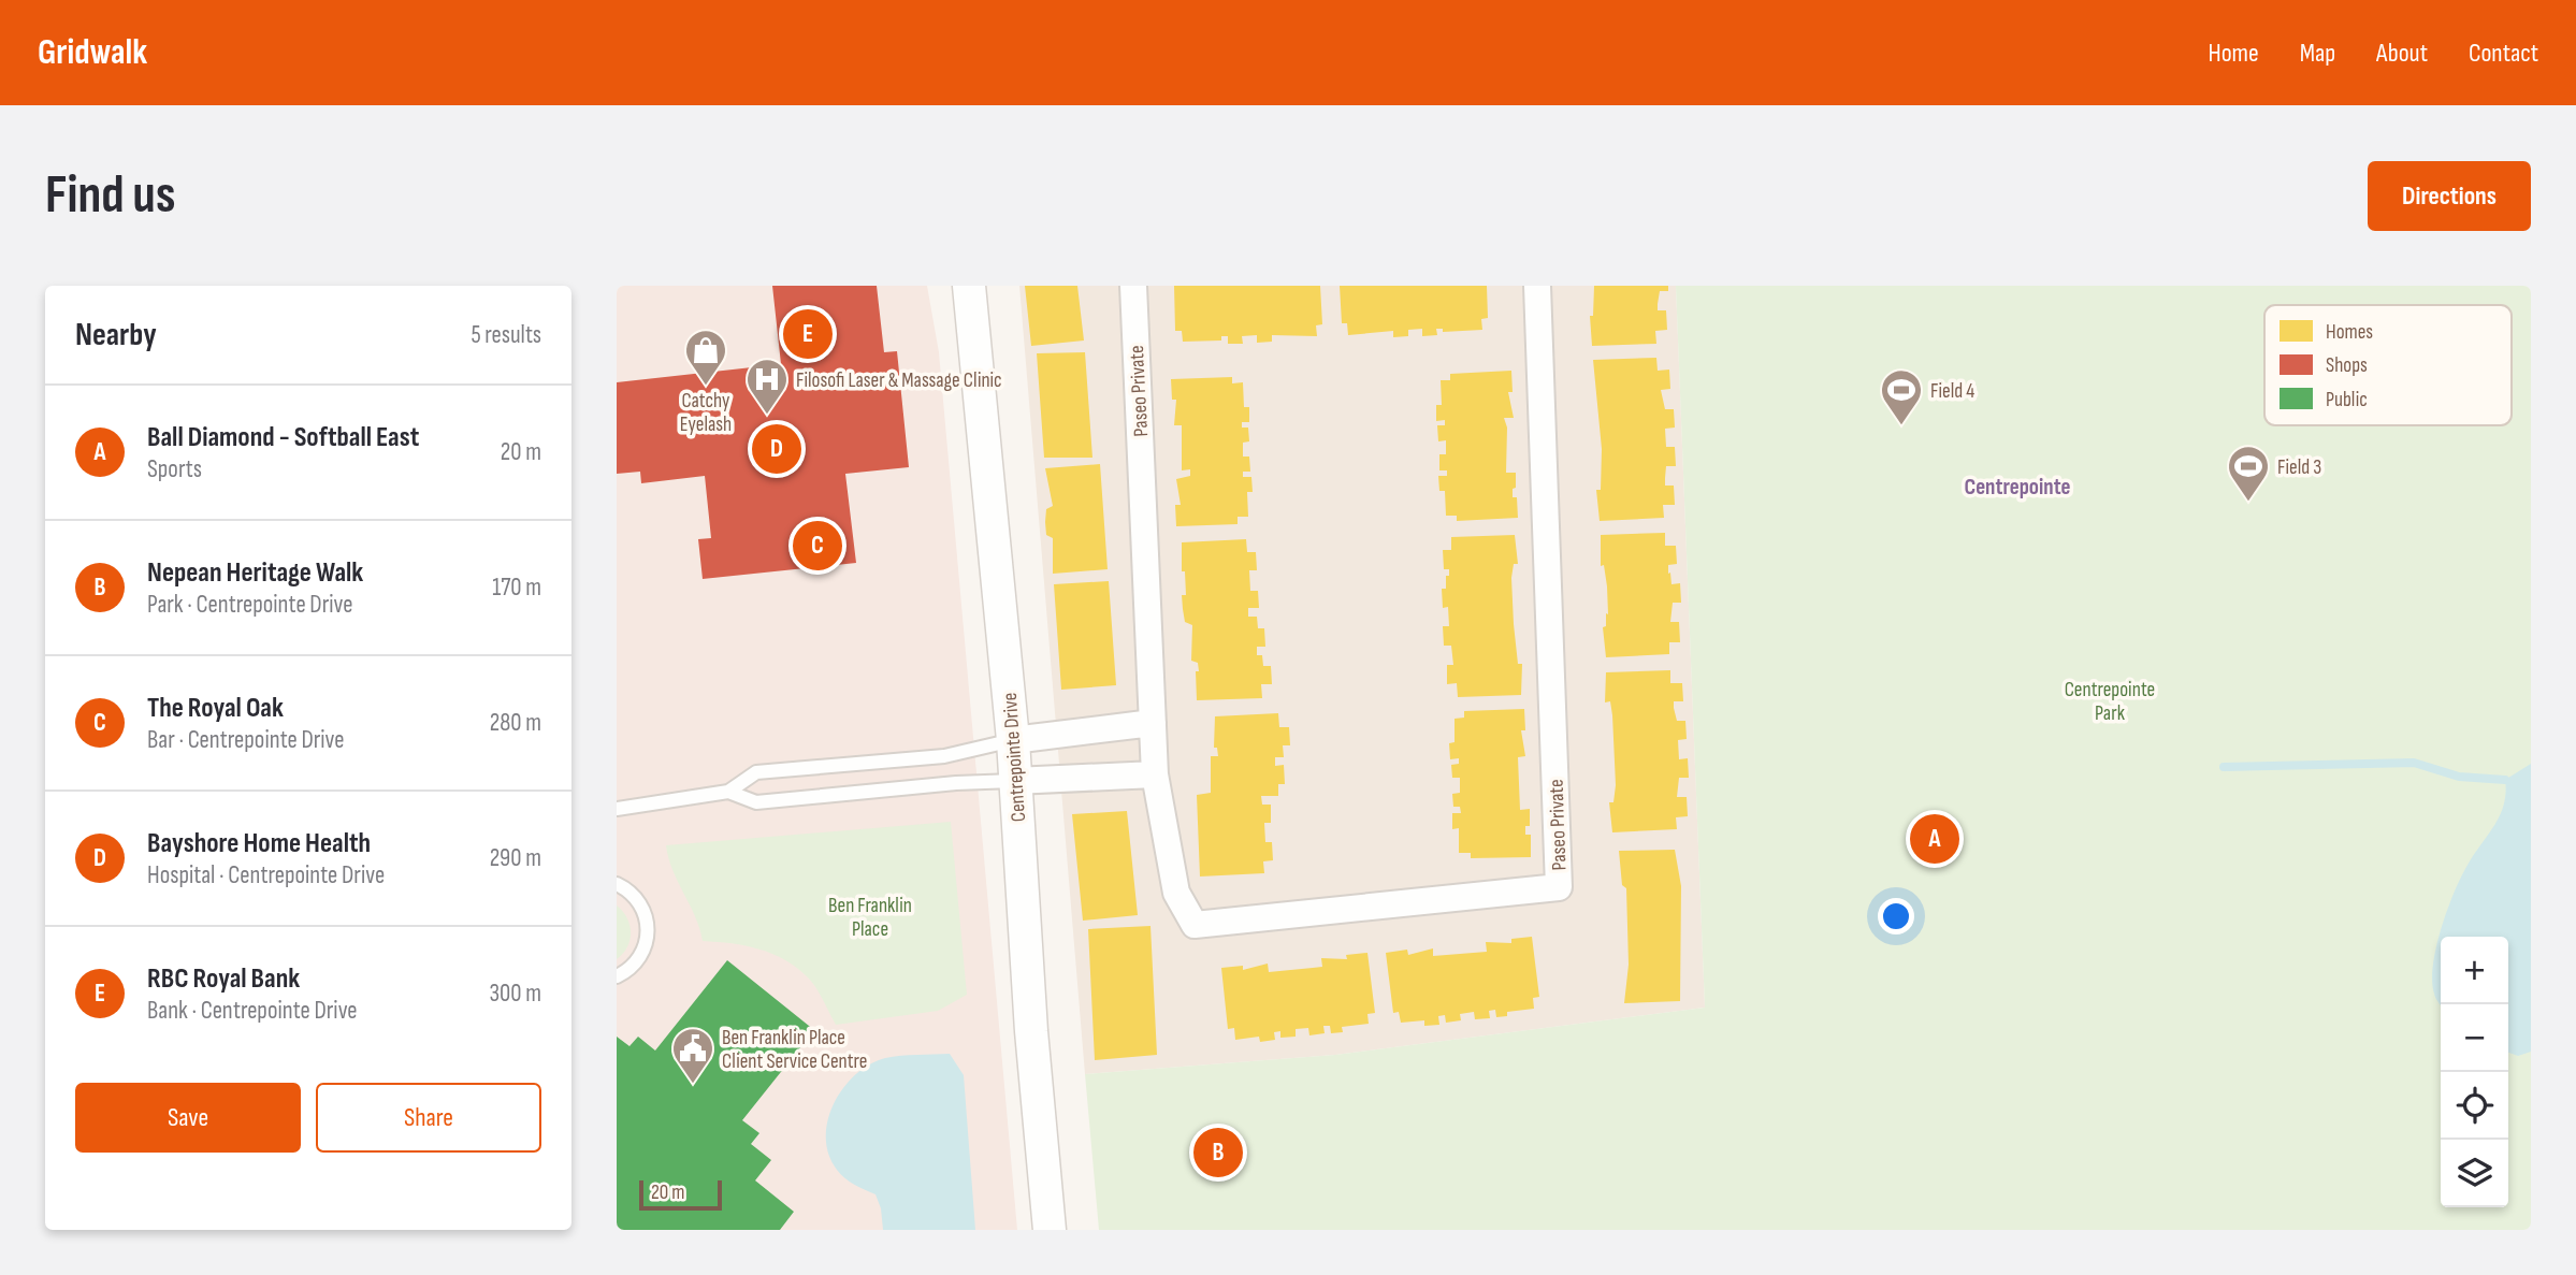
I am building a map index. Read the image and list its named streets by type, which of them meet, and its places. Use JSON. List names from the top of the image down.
{
  "streets": {
    "street": ["Paseo Private", "Centrepointe Drive"]
  },
  "districts": ["Centrepointe"],
  "parks": ["Centrepointe Park", "Ben Franklin Place"],
  "places": {
    "shop": ["Catchy Eyelash"],
    "hospital": ["Filosofi Laser & Massage Clinic"],
    "sports": ["Field 4", "Field 3"],
    "public building": ["Ben Franklin Place Client Service Centre"]
  },
  "legend": ["Homes", "Shops", "Public"],
  "scale_bar": "20 m",
  "page": {
    "header": "Gridwalk",
    "nav": [
      "Home",
      "Map",
      "About",
      "Contact"
    ],
    "buttons": [
      "Directions",
      ["Save", "Share"]
    ],
    "title": "Find us",
    "heading": ["Nearby", "5 results"],
    "pins": [
      "E",
      "D",
      "C",
      "A",
      "B"
    ],
    "list": [
      {
        "mark": "A",
        "name": "Ball Diamond - Softball East",
        "note": "Sports",
        "value": "20 m"
      },
      {
        "mark": "B",
        "name": "Nepean Heritage Walk",
        "note": "Park · Centrepointe Drive",
        "value": "170 m"
      },
      {
        "mark": "C",
        "name": "The Royal Oak",
        "note": "Bar · Centrepointe Drive",
        "value": "280 m"
      },
      {
        "mark": "D",
        "name": "Bayshore Home Health",
        "note": "Hospital · Centrepointe Drive",
        "value": "290 m"
      },
      {
        "mark": "E",
        "name": "RBC Royal Bank",
        "note": "Bank · Centrepointe Drive",
        "value": "300 m"
      }
    ],
    "map_buttons": ["+", "−"],
    "scale": "20 m"
  }
}
